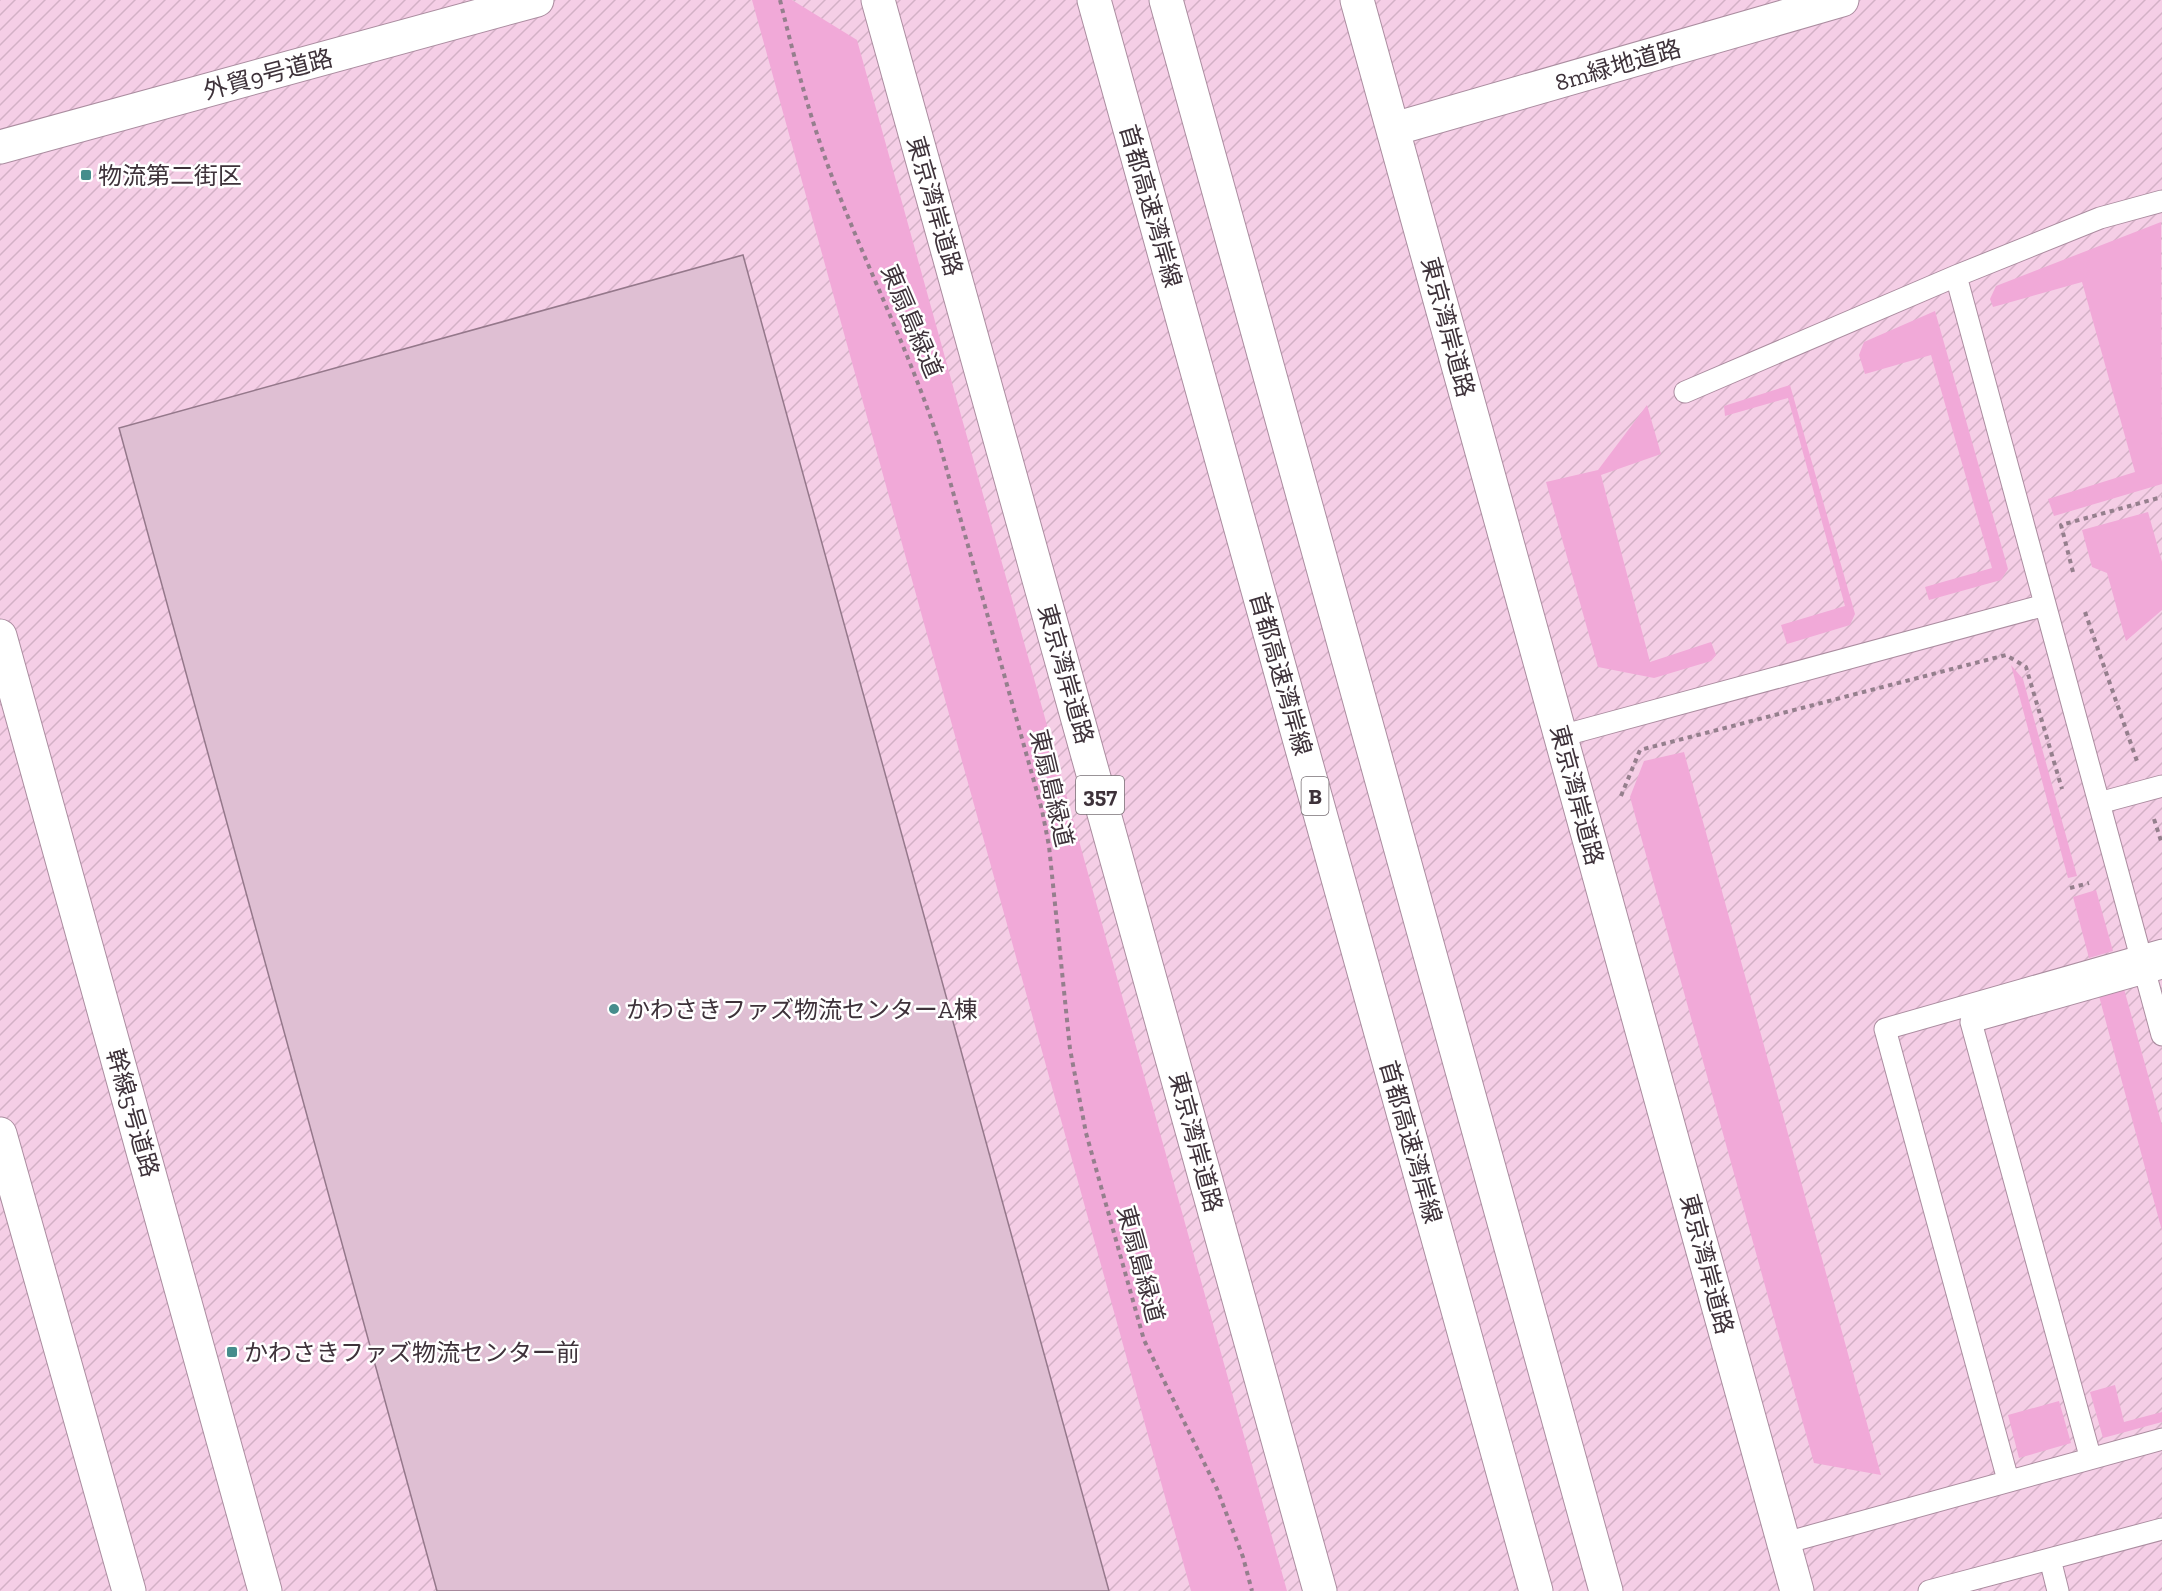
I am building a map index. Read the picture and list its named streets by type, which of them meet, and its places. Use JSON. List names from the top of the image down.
{
  "streets": {
    "main road": [
      "8m緑地道路",
      "外貿9号道路",
      "東京湾岸道路",
      "首都高速湾岸線",
      "357",
      "B",
      "幹線5号道路"
    ],
    "path": ["東扇島緑道"]
  },
  "crossings": [
    ["8m緑地道路", "東京湾岸道路"]
  ],
  "places": {
    "transit": ["物流第二街区", "かわさきファズ物流センター前"],
    "other": ["かわさきファズ物流センターA棟"]
  }
}
